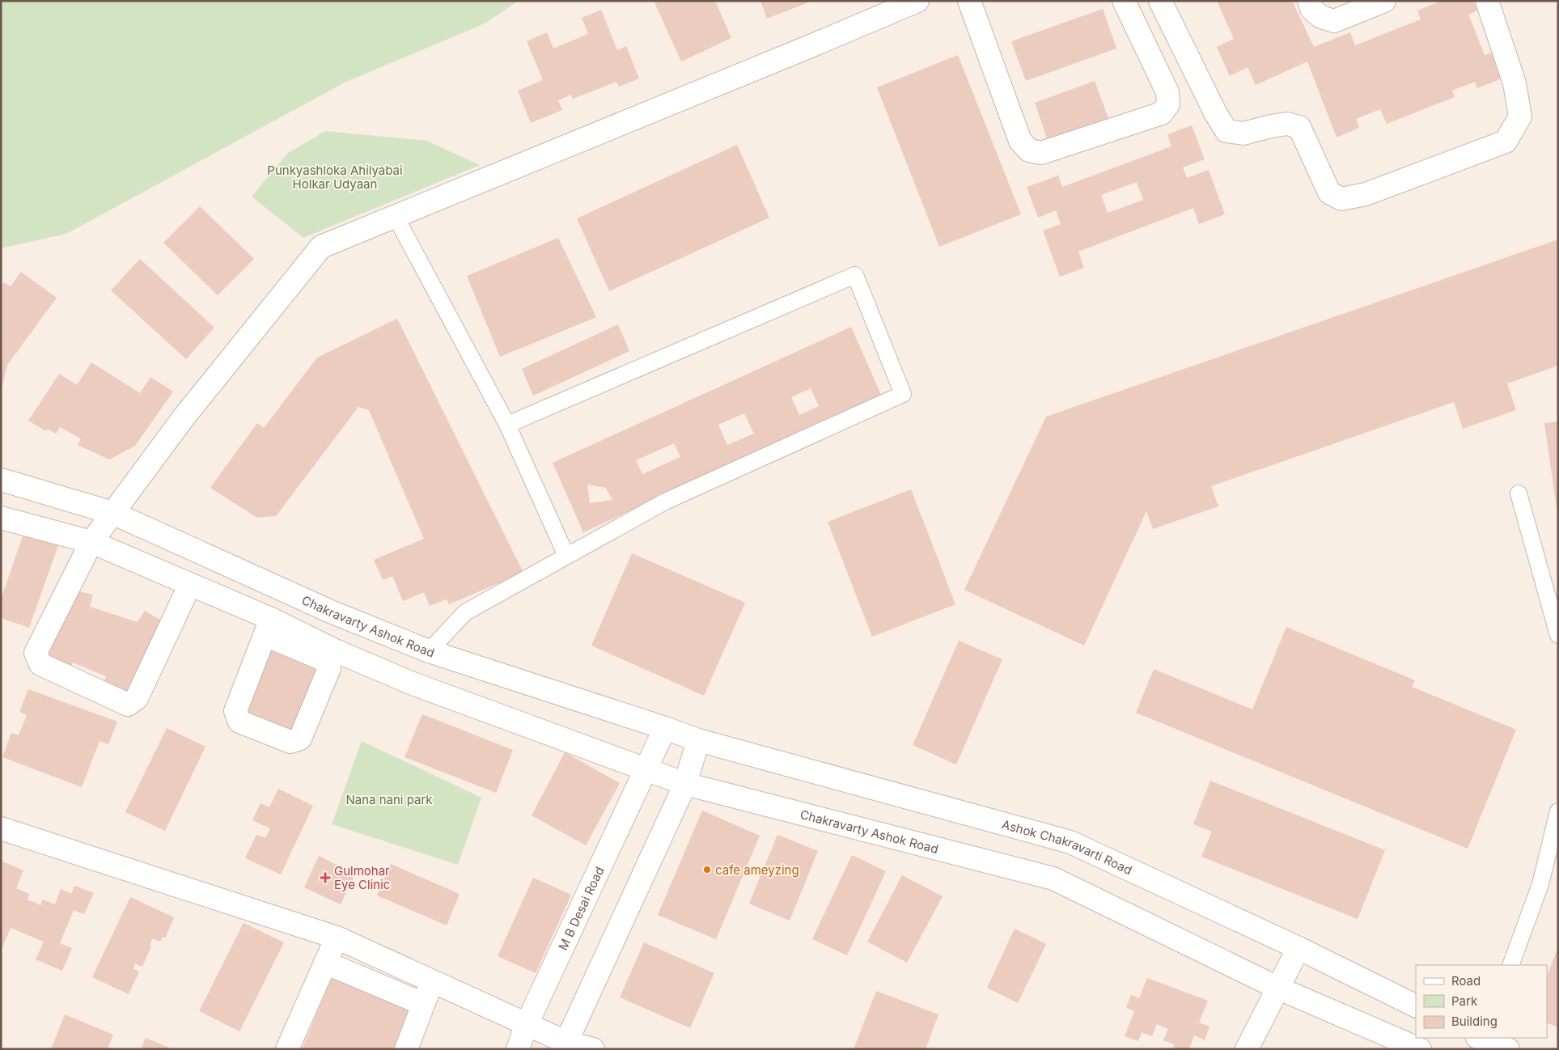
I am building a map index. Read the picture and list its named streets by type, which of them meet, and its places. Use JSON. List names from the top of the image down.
{
  "streets": {
    "street": ["Chakravarty Ashok Road", "Ashok Chakravarti Road", "M B Desai Road"]
  },
  "crossings": [
    ["Chakravarty Ashok Road", "Ashok Chakravarti Road"],
    ["Chakravarty Ashok Road", "M B Desai Road"]
  ],
  "parks": ["Punkyashloka Ahilyabai Holkar Udyaan", "Nana nani park"],
  "places": {
    "other": ["cafe ameyzing"],
    "health": ["Gulmohar Eye Clinic"]
  },
  "legend": ["Road", "Park", "Building"]
}
